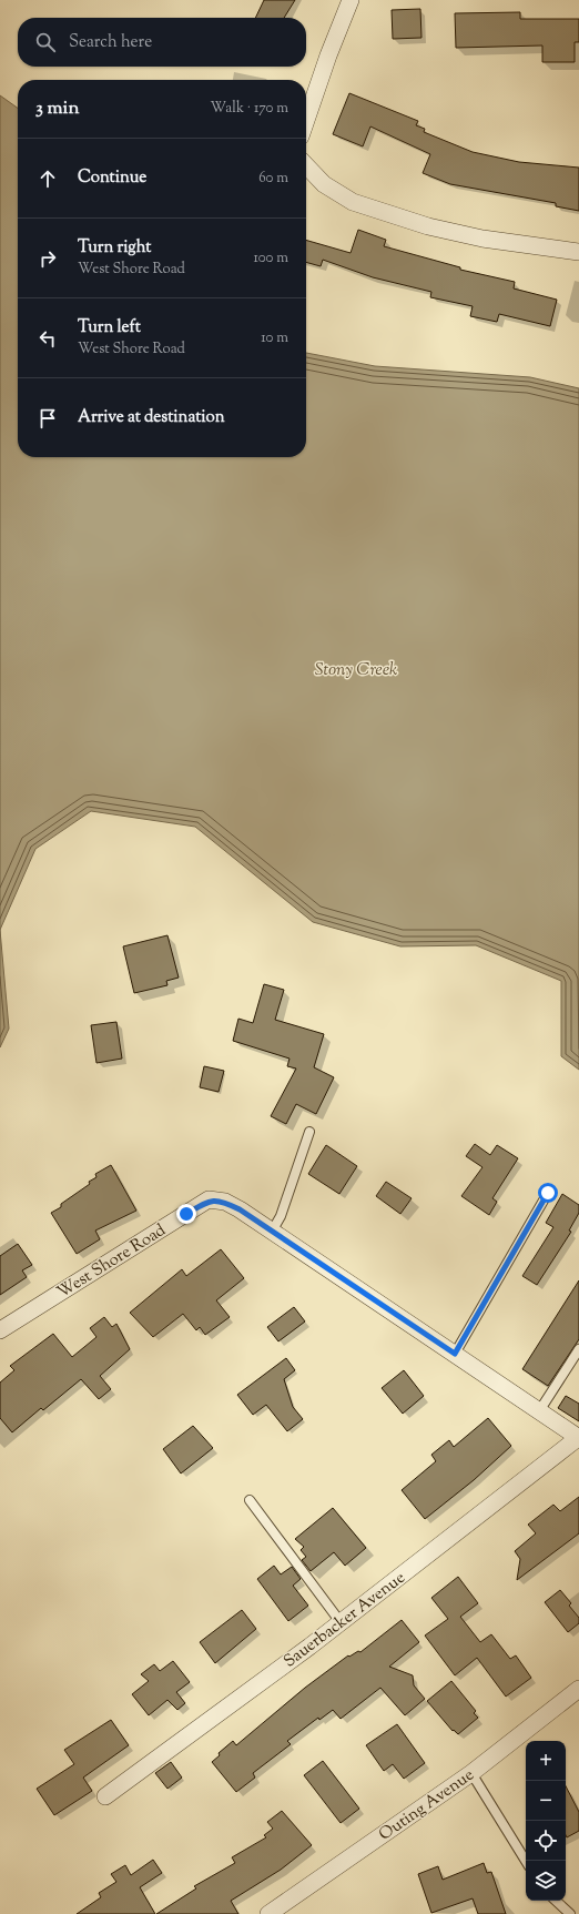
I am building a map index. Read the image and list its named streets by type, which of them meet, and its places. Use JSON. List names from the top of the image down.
{
  "streets": {
    "street": ["West Shore Road", "Sauerbacker Avenue", "Outing Avenue"]
  },
  "crossings": [
    ["West Shore Road", "Sauerbacker Avenue"]
  ],
  "water": ["Stony Creek"],
  "page": {
    "search": "Search here",
    "heading": ["3 min", "Walk · 170 m"],
    "list": [
      ["Continue", "60 m"],
      ["Turn right", "West Shore Road", "100 m"],
      ["Turn left", "West Shore Road", "10 m"],
      "Arrive at destination"
    ],
    "map_buttons": ["+", "−"]
  }
}
